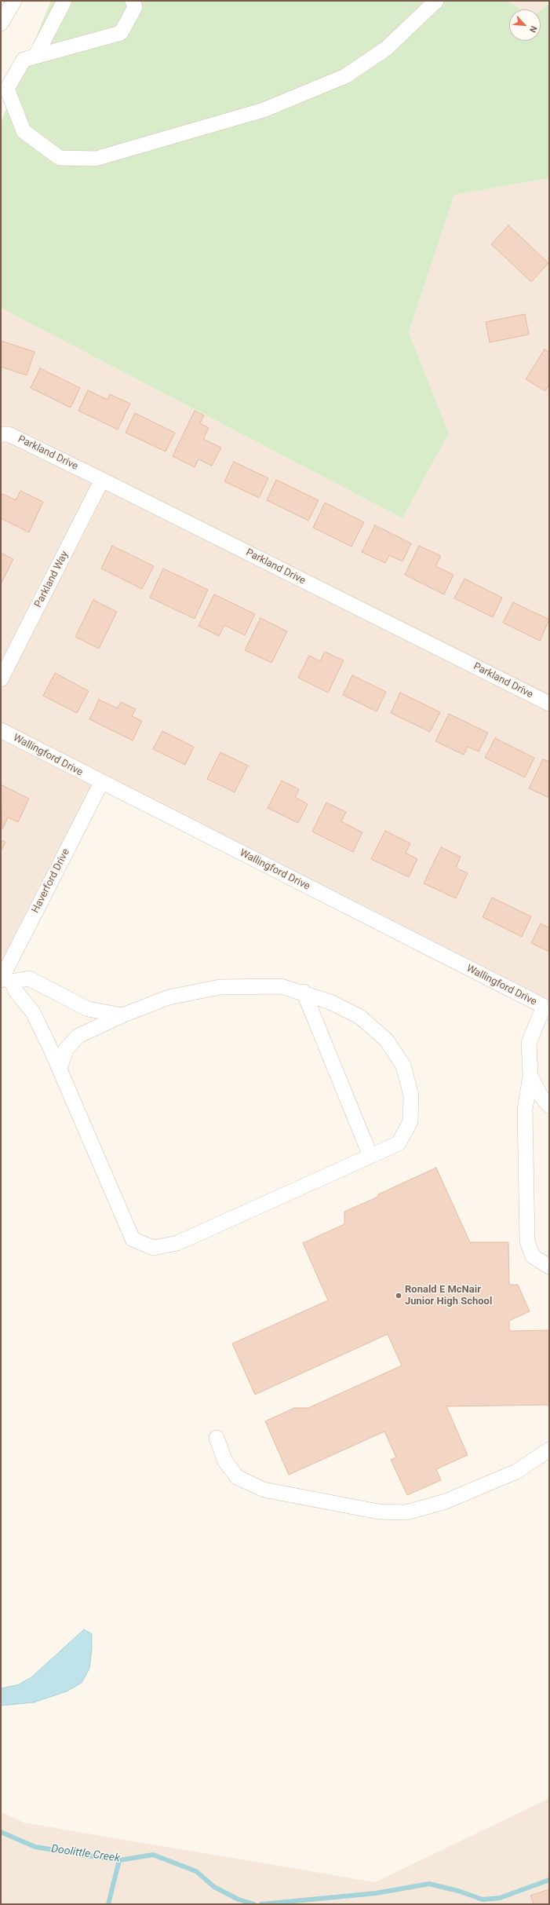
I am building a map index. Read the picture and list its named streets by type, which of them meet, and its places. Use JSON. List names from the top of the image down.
{
  "streets": {
    "street": [
      "Parkland Drive",
      "Parkland Way",
      "Wallingford Drive",
      "Haverford Drive"
    ]
  },
  "crossings": [
    ["Parkland Drive", "Parkland Way"],
    ["Wallingford Drive", "Haverford Drive"]
  ],
  "water": ["Doolittle Creek"],
  "places": ["Ronald E McNair Junior High School"],
  "north": "bottom right"
}
